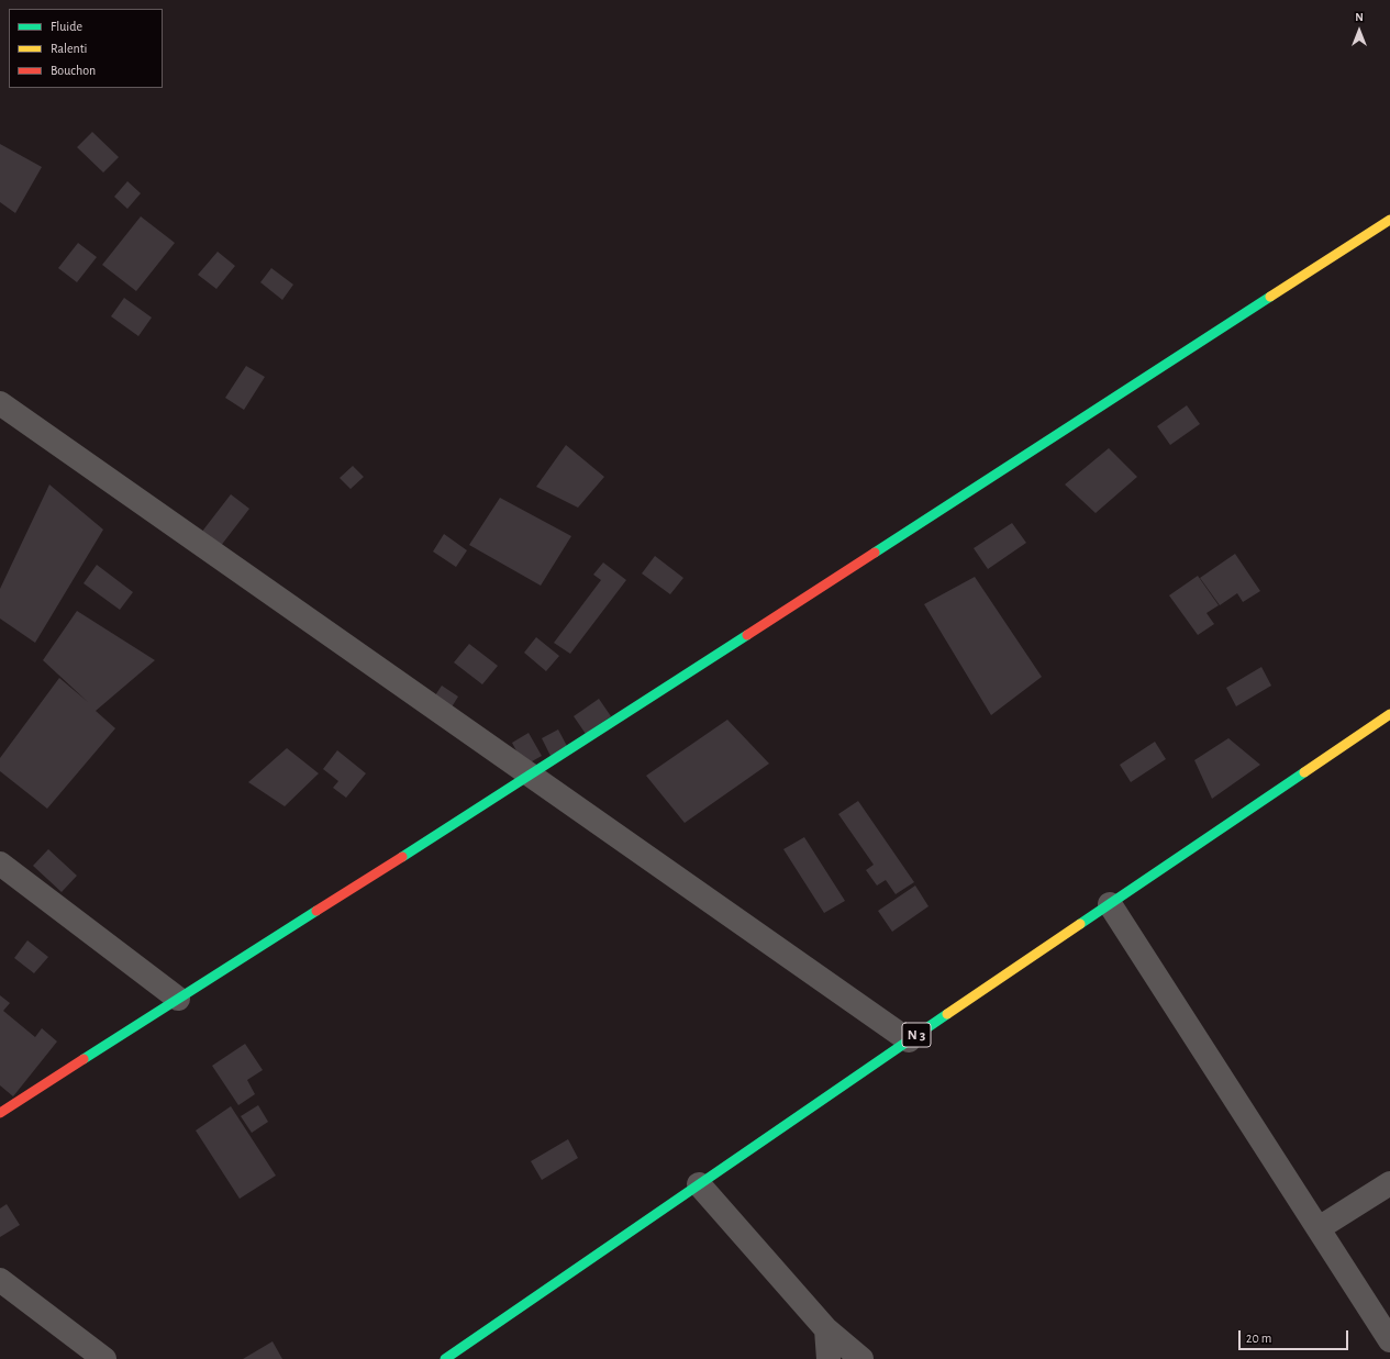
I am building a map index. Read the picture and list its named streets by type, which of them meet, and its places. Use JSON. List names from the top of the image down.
{
  "streets": {
    "street": ["N 3"]
  },
  "legend": ["Fluide", "Ralenti", "Bouchon"],
  "scale_bar": "20 m",
  "north": "top"
}
